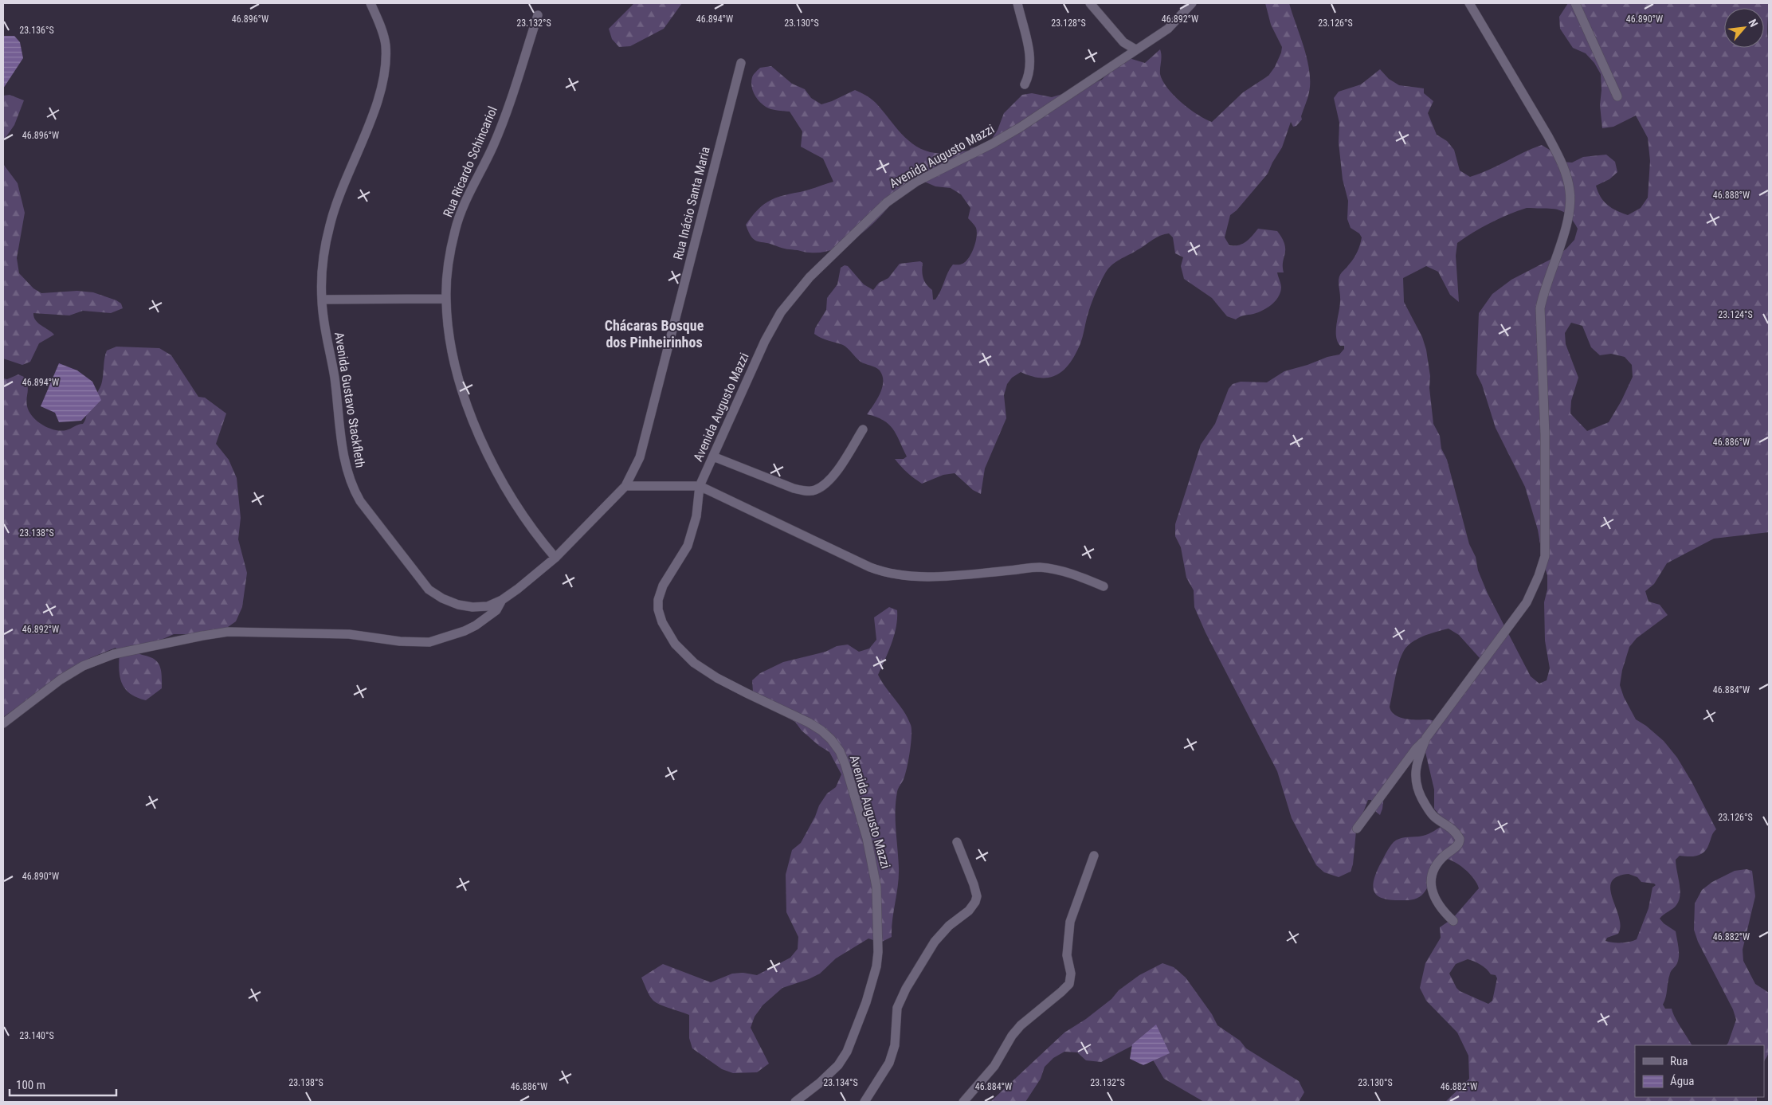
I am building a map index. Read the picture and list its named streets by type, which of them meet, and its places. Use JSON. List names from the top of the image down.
{
  "streets": {
    "street": [
      "Avenida Augusto Mazzi",
      "Rua Ricardo Schincariol",
      "Rua Inácio Santa Maria",
      "Avenida Gustavo Stackfleth"
    ]
  },
  "crossings": [
    ["Rua Ricardo Schincariol", "Avenida Gustavo Stackfleth"],
    ["Rua Inácio Santa Maria", "Avenida Gustavo Stackfleth"]
  ],
  "districts": ["Chácaras Bosque dos Pinheirinhos"],
  "legend": ["Rua", "Água"],
  "scale_bar": "100 m",
  "north": "top right",
  "coordinates": [
    "46.894°W",
    "46.892°W",
    "46.890°W",
    "46.896°W",
    "23.132°S",
    "23.130°S",
    "23.128°S",
    "23.126°S",
    "23.136°S",
    "46.888°W",
    "23.124°S",
    "46.886°W",
    "23.138°S",
    "46.884°W",
    "46.882°W",
    "23.140°S",
    "23.134°S"
  ]
}
